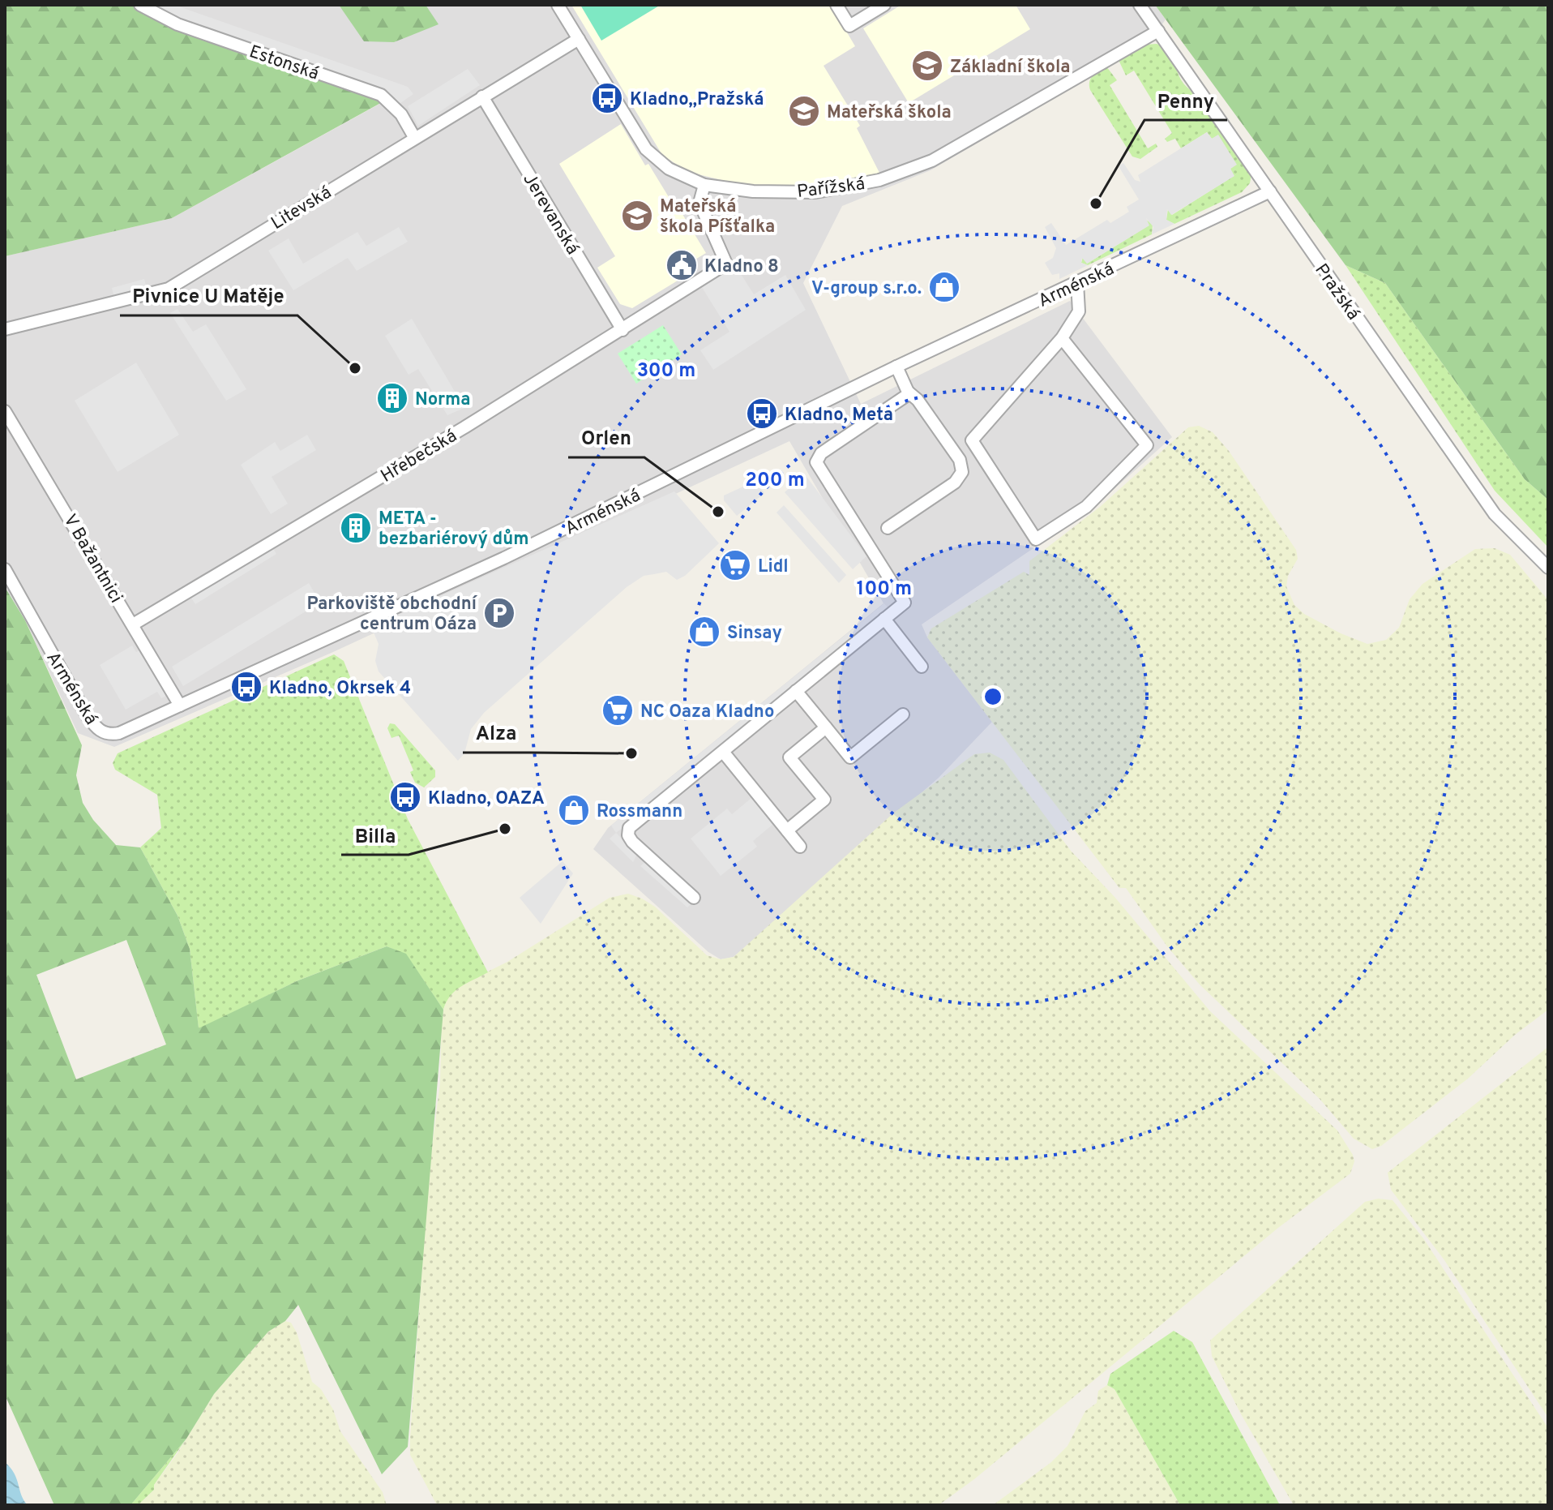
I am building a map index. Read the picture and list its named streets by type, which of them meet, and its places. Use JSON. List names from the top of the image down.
{
  "streets": {
    "street": [
      "Estonská",
      "Pařížská",
      "Litevská",
      "Jerevanská",
      "Arménská",
      "Pražská",
      "Hřebečská",
      "V Bažantnici"
    ]
  },
  "crossings": [
    ["Estonská", "Litevská"],
    ["Pařížská", "Litevská"],
    ["Pařížská", "Pražská"],
    ["Pařížská", "Hřebečská"],
    ["Litevská", "Jerevanská"],
    ["Jerevanská", "Hřebečská"],
    ["Arménská", "Pražská"],
    ["Arménská", "V Bažantnici"],
    ["Hřebečská", "V Bažantnici"]
  ],
  "places": {
    "school or university": ["Základní škola", "Mateřská škola", "Mateřská škola Píšťalka"],
    "bus stop": [
      "Kladno,,Pražská",
      "Kladno, Meta",
      "Kladno, Okrsek 4",
      "Kladno, OAZA"
    ],
    "other": [
      "Penny",
      "Pivnice U Matěje",
      "Orlen",
      "Alza",
      "Billa"
    ],
    "public building": ["Kladno 8"],
    "shop": ["V-group s.r.o.", "Sinsay", "Rossmann"],
    "building": ["Norma", "META - bezbariérový dům"],
    "supermarket": ["Lidl", "NC Oaza Kladno"],
    "parking": ["Parkoviště obchodní centrum Oáza"]
  },
  "rings": ["300 m", "200 m", "100 m"]
}
